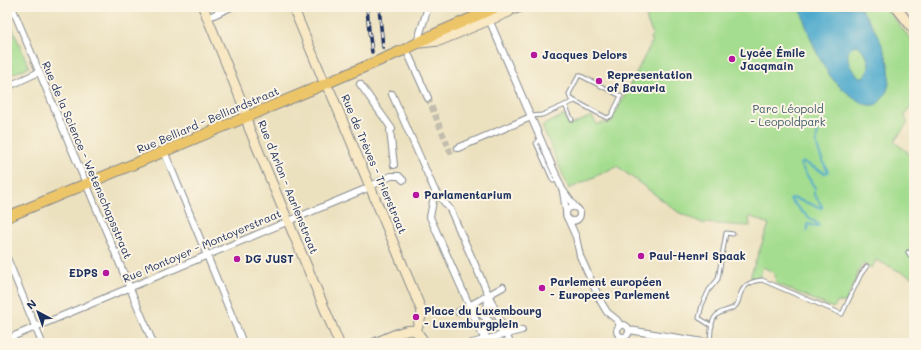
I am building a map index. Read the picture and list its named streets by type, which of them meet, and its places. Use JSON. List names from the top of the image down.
{
  "streets": {
    "main road": ["Rue Belliard - Belliardstraat"],
    "street": [
      "Rue de la Science - Wetenschapsstraat",
      "Rue de Trèves - Trierstraat",
      "Rue d'Arlon - Aarlenstraat",
      "Rue Montoyer - Montoyerstraat"
    ]
  },
  "crossings": [
    ["Rue Belliard - Belliardstraat", "Rue de la Science - Wetenschapsstraat"],
    ["Rue Belliard - Belliardstraat", "Rue de Trèves - Trierstraat"],
    ["Rue Belliard - Belliardstraat", "Rue d'Arlon - Aarlenstraat"],
    ["Rue de la Science - Wetenschapsstraat", "Rue Montoyer - Montoyerstraat"],
    ["Rue de Trèves - Trierstraat", "Rue Montoyer - Montoyerstraat"],
    ["Rue d'Arlon - Aarlenstraat", "Rue Montoyer - Montoyerstraat"]
  ],
  "parks": ["Parc Léopold - Leopoldpark"],
  "places": [
    "Jacques Delors",
    "Lycée Émile Jacqmain",
    "Representation of Bavaria",
    "Parlamentarium",
    "Paul-Henri Spaak",
    "DG JUST",
    "EDPS",
    "Parlement européen - Europees Parlement",
    "Place du Luxembourg - Luxemburgplein"
  ],
  "north": "top left"
}
